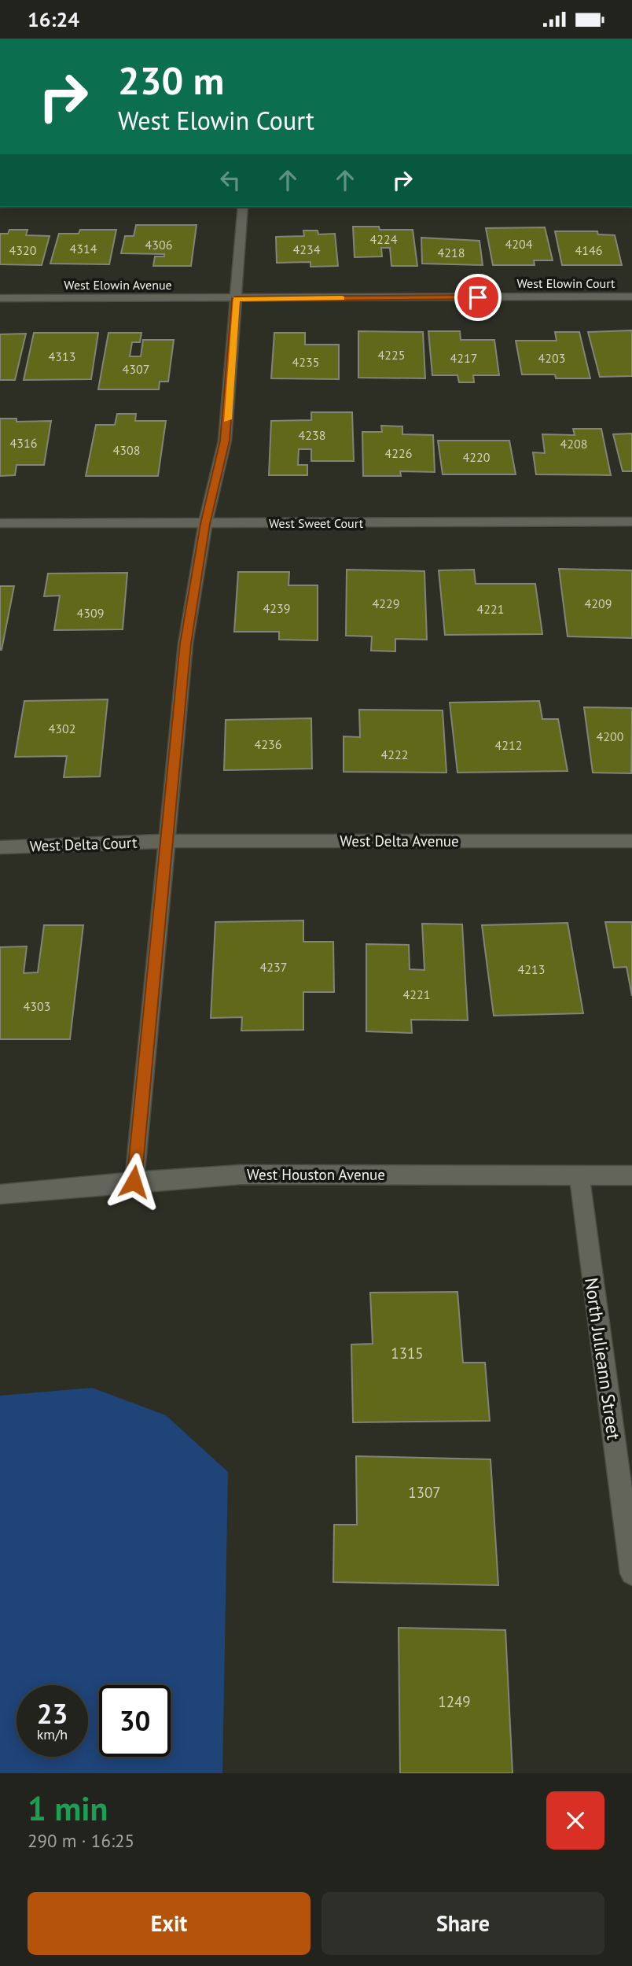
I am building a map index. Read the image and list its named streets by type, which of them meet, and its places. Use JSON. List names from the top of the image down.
{
  "streets": {
    "street": [
      "West Elowin Court",
      "West Elowin Avenue",
      "West Sweet Court",
      "West Delta Avenue",
      "West Delta Court",
      "West Houston Avenue",
      "North Julieann Street"
    ]
  },
  "crossings": [
    ["West Elowin Court", "West Elowin Avenue"],
    ["West Delta Avenue", "West Delta Court"],
    ["West Houston Avenue", "North Julieann Street"]
  ],
  "house_numbers": [
    "4224",
    "4204",
    "4306",
    "4314",
    "4234",
    "4320",
    "4146",
    "4218",
    "4225",
    "4313",
    "4217",
    "4203",
    "4235",
    "4307",
    "4238",
    "4316",
    "4208",
    "4308",
    "4226",
    "4220",
    "4229",
    "4209",
    "4239",
    "4221",
    "4309",
    "4302",
    "4200",
    "4236",
    "4212",
    "4222",
    "4237",
    "4213",
    "4221",
    "4303",
    "1315",
    "1307",
    "1249"
  ],
  "page": {
    "status": "16:24",
    "turn": ["230 m", "West Elowin Court"],
    "speed": "23 km/h",
    "limit": "30",
    "heading": ["1 min", "290 m · 16:25"],
    "buttons": ["Exit", "Share"]
  }
}
